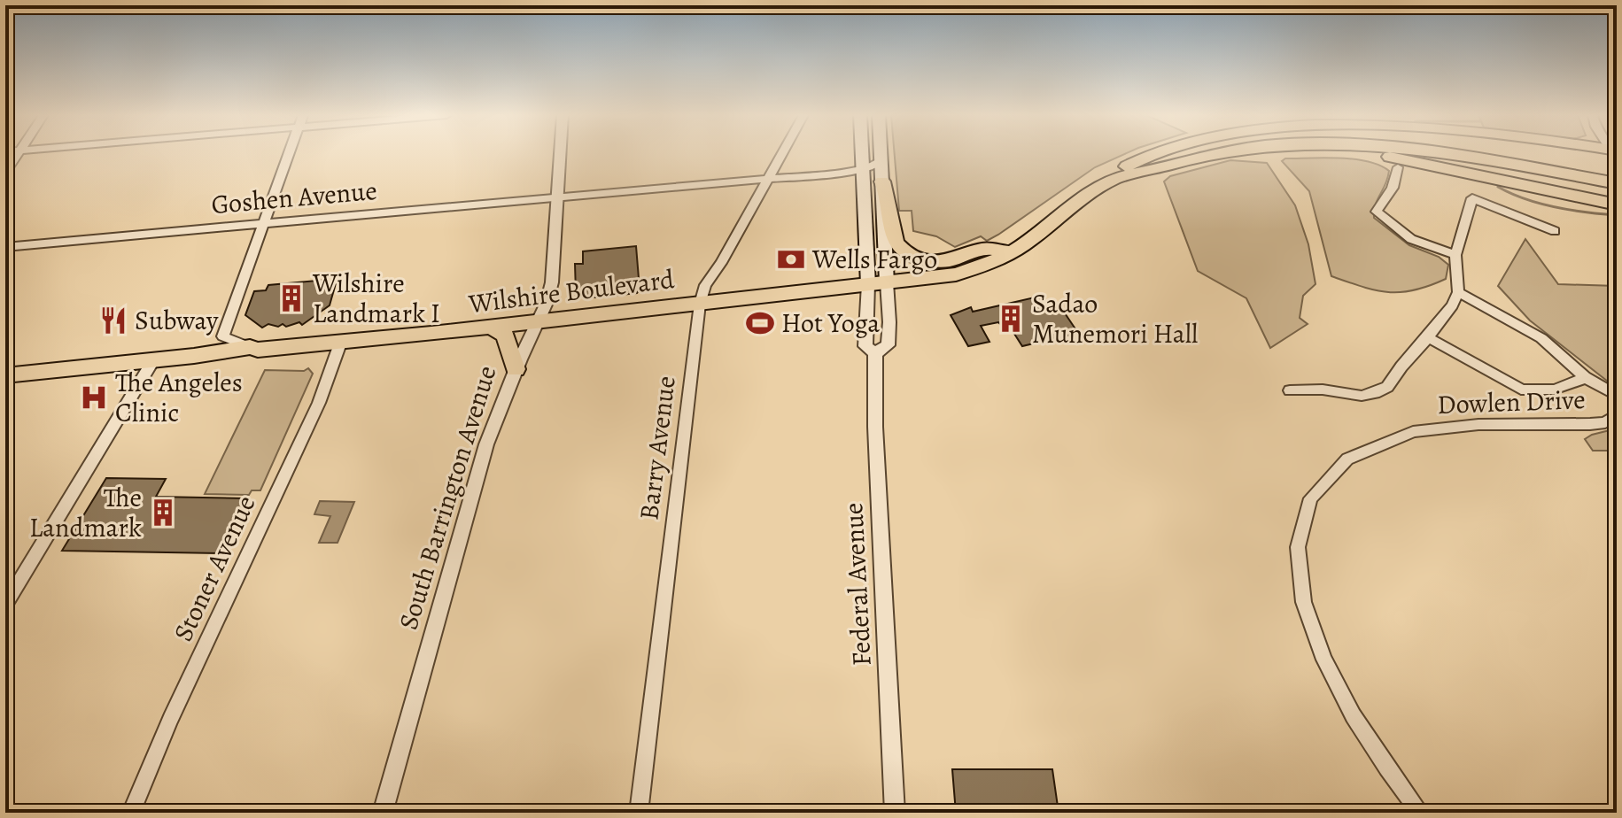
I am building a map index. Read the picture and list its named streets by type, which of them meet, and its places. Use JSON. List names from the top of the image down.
{
  "streets": {
    "main road": ["Wilshire Boulevard"],
    "street": [
      "Goshen Avenue",
      "Dowlen Drive",
      "Barry Avenue",
      "South Barrington Avenue",
      "Stoner Avenue",
      "Federal Avenue"
    ]
  },
  "crossings": [
    ["Goshen Avenue", "Barry Avenue"],
    ["Goshen Avenue", "South Barrington Avenue"],
    ["Wilshire Boulevard", "Barry Avenue"],
    ["Wilshire Boulevard", "South Barrington Avenue"],
    ["Wilshire Boulevard", "Stoner Avenue"],
    ["Wilshire Boulevard", "Federal Avenue"]
  ],
  "places": {
    "bank": ["Wells Fargo"],
    "building": ["Wilshire Landmark I", "Sadao Munemori Hall", "The Landmark"],
    "restaurant": ["Subway"],
    "sports": ["Hot Yoga"],
    "hospital": ["The Angeles Clinic"]
  }
}
